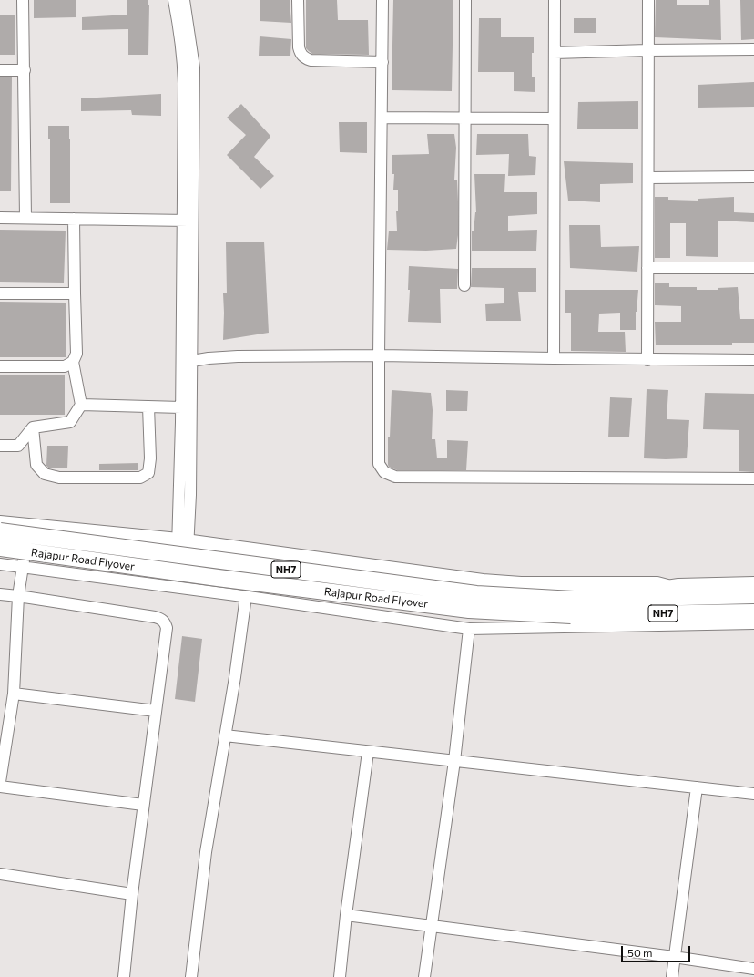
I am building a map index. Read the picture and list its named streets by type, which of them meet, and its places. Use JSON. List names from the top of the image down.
{
  "streets": {
    "highway": ["Rajapur Road Flyover", "NH7"]
  },
  "crossings": [
    ["Rajapur Road Flyover", "NH7"]
  ],
  "scale_bar": "50 m"
}
